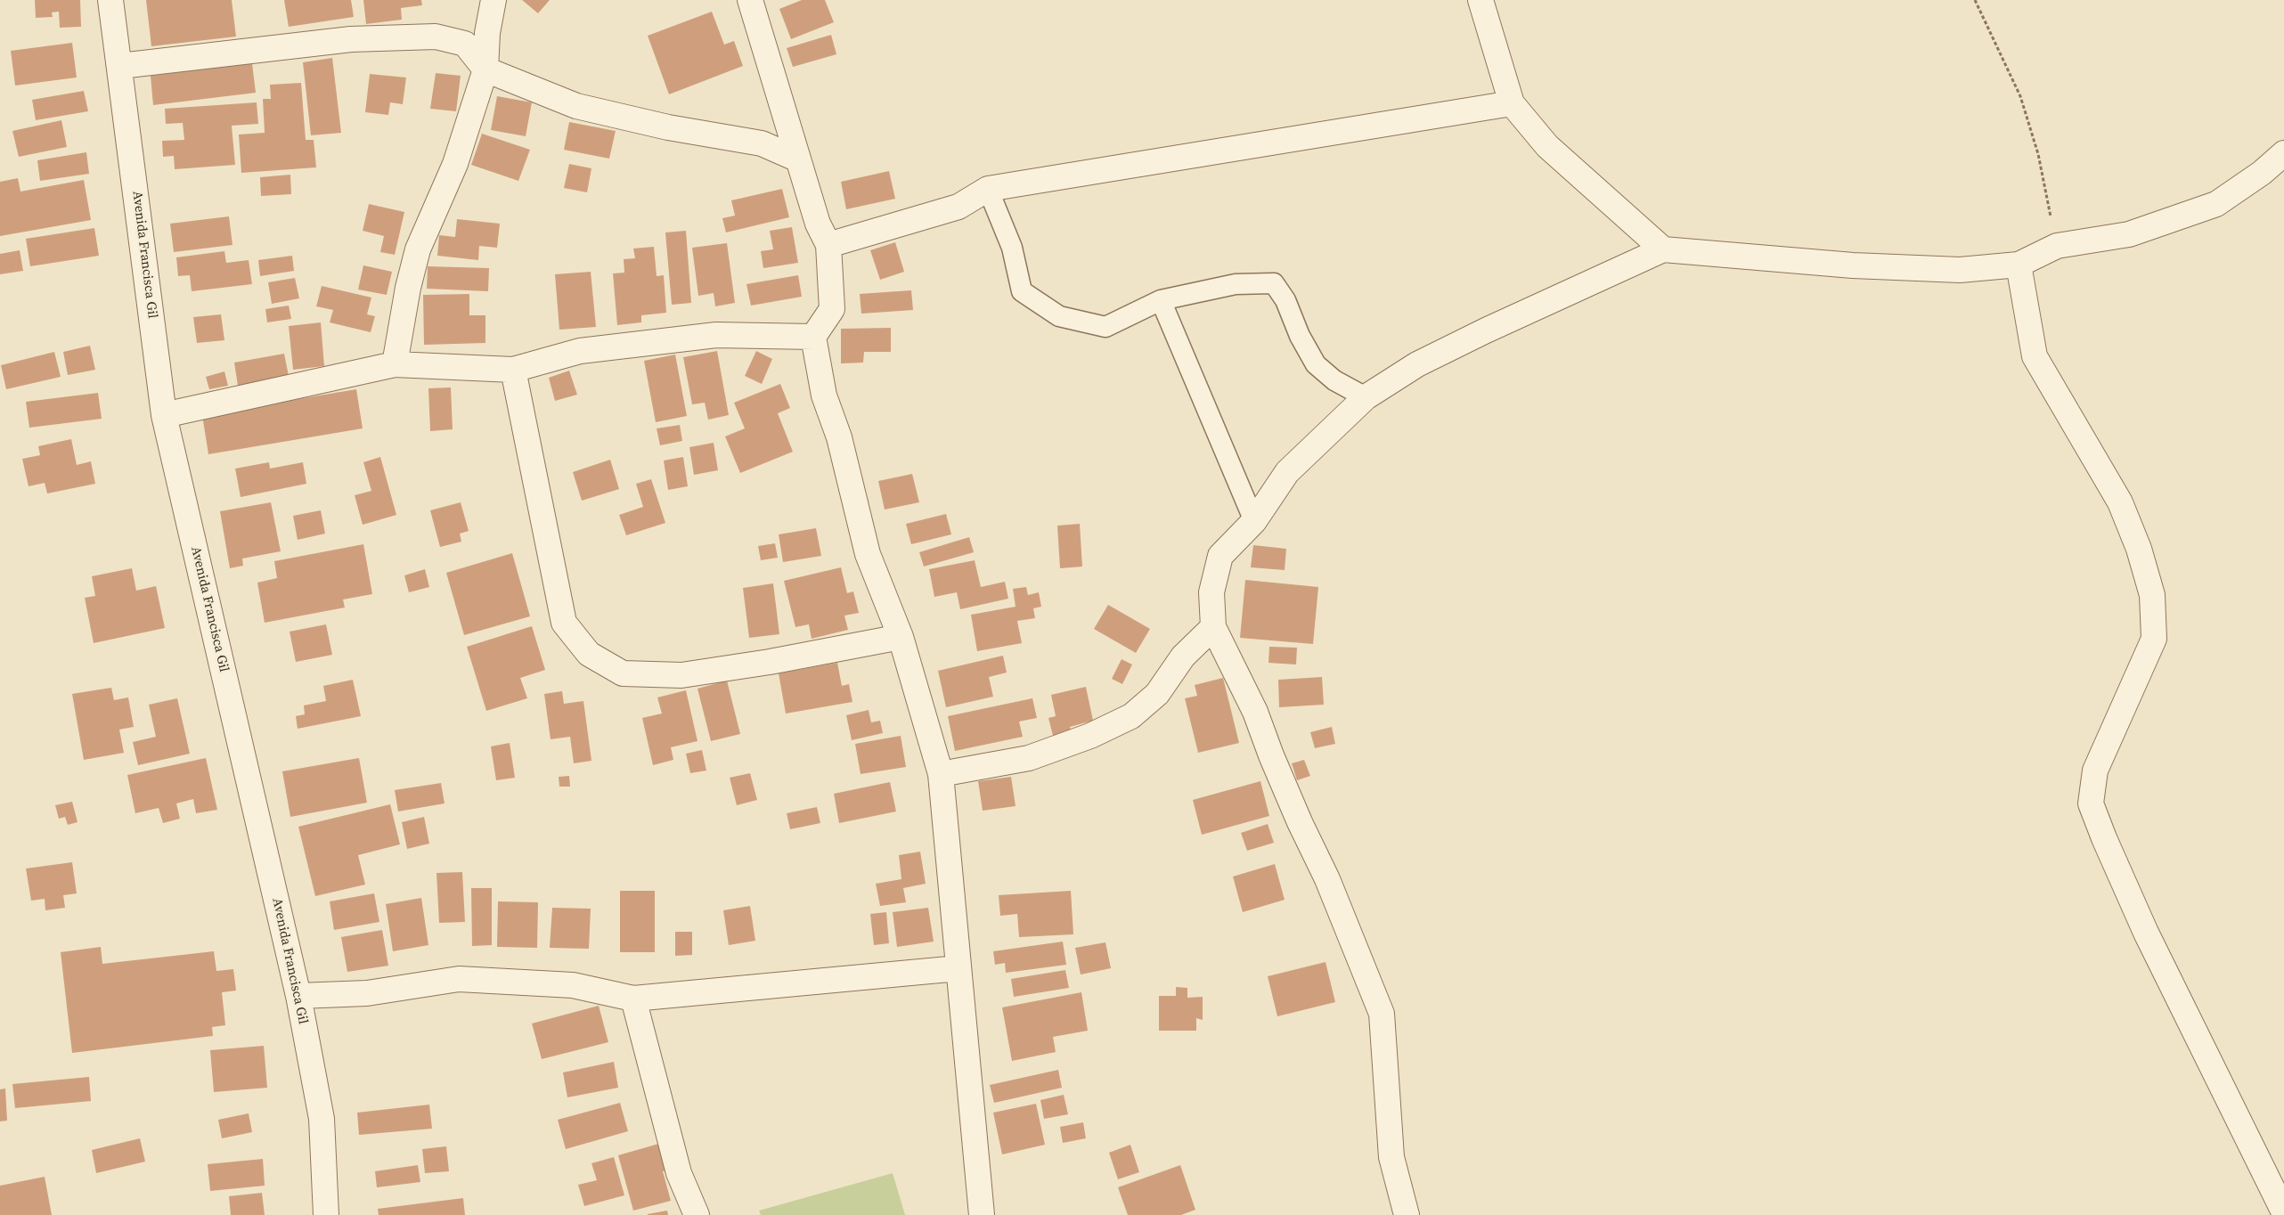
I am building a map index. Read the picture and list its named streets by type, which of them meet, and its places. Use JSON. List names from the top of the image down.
{
  "streets": {
    "street": ["Avenida Francisca Gil"]
  }
}
